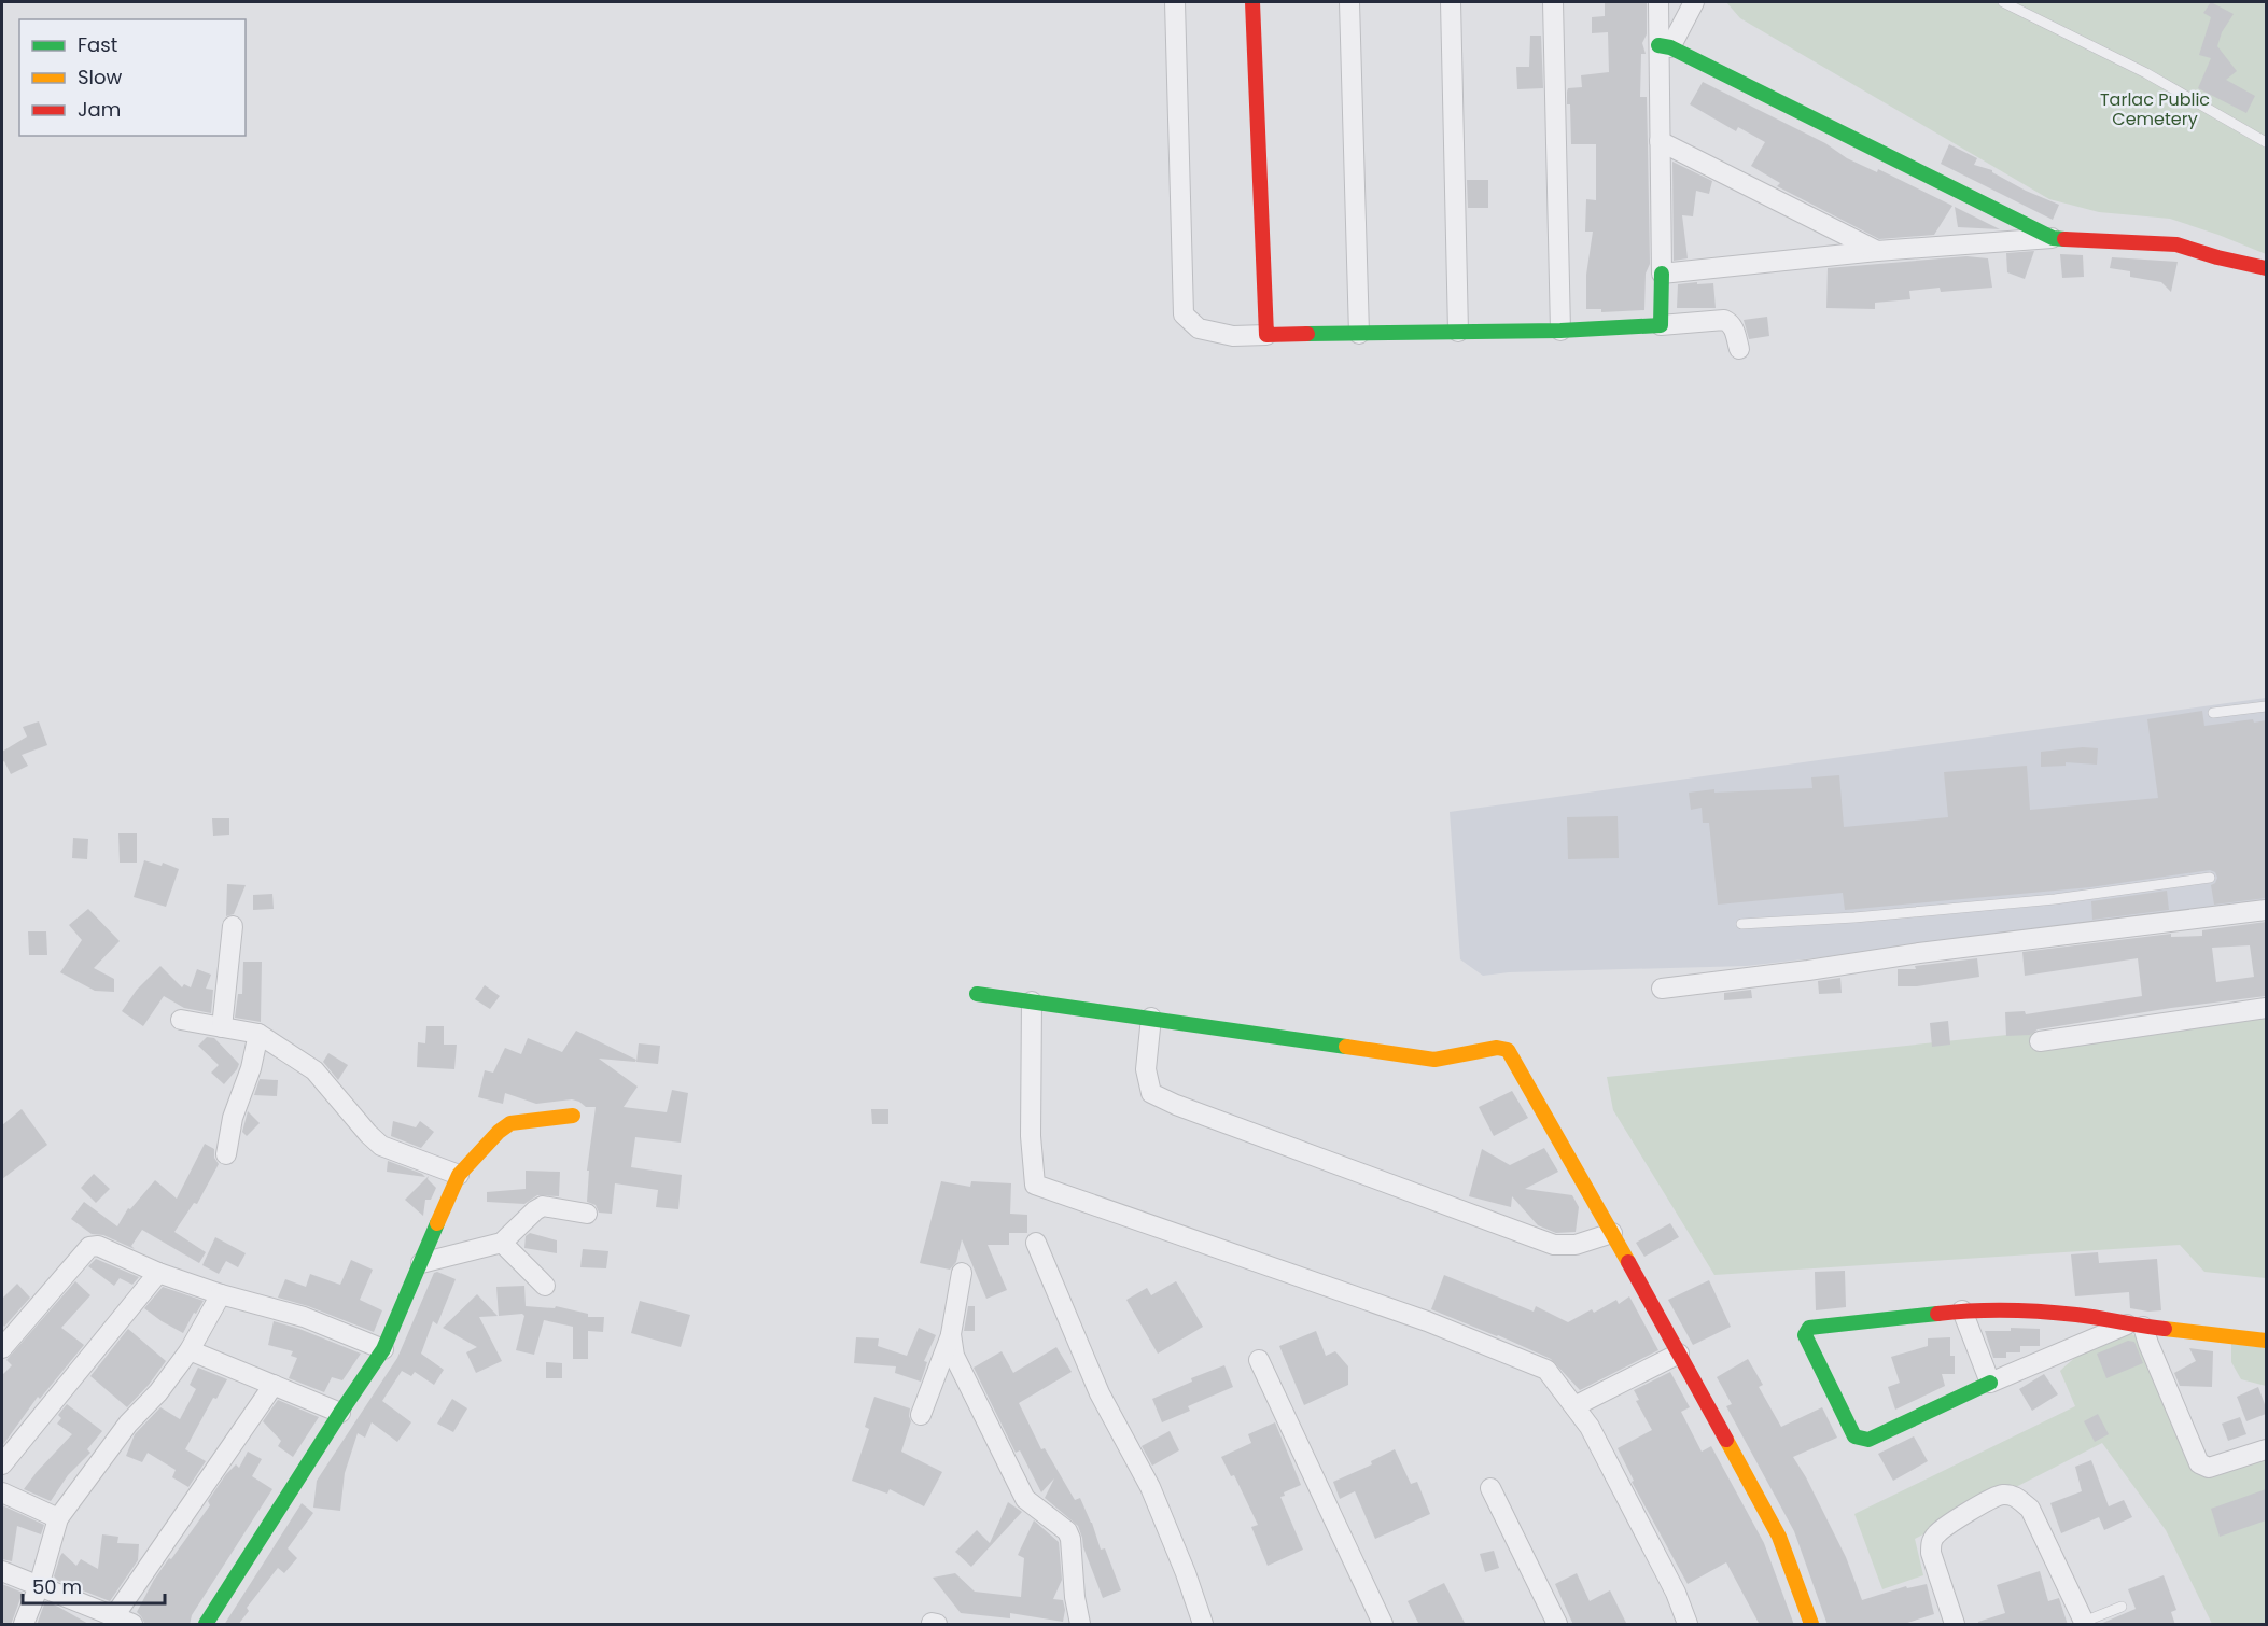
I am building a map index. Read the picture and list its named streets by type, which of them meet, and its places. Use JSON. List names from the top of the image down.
{
  "parks": ["Tarlac Public Cemetery"],
  "legend": ["Fast", "Slow", "Jam"],
  "scale_bar": "50 m"
}
